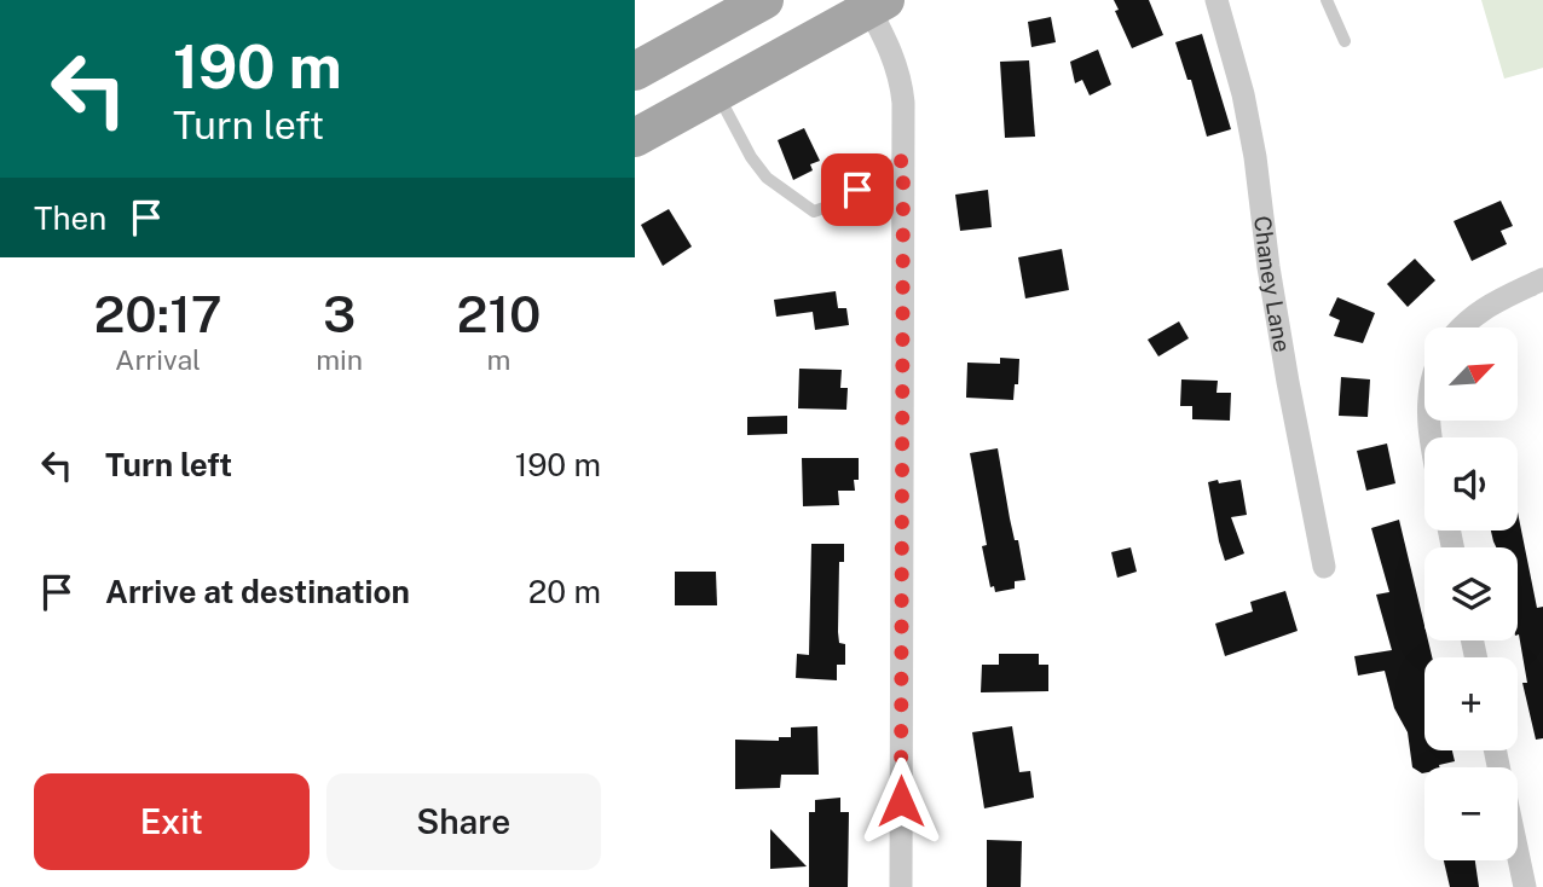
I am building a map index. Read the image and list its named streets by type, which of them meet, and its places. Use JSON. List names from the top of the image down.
{
  "streets": {
    "street": ["Chaney Lane"]
  },
  "north": "top right",
  "page": {
    "turn": ["190 m", "Turn left"],
    "then": "Then",
    "eta": [
      "20:17",
      "Arrival",
      "3",
      "min",
      "210",
      "m"
    ],
    "map_buttons": ["+", "−"],
    "list": [
      {
        "name": "Turn left",
        "value": "190 m"
      },
      {
        "name": "Arrive at destination",
        "value": "20 m"
      }
    ],
    "buttons": ["Exit", "Share"]
  }
}
